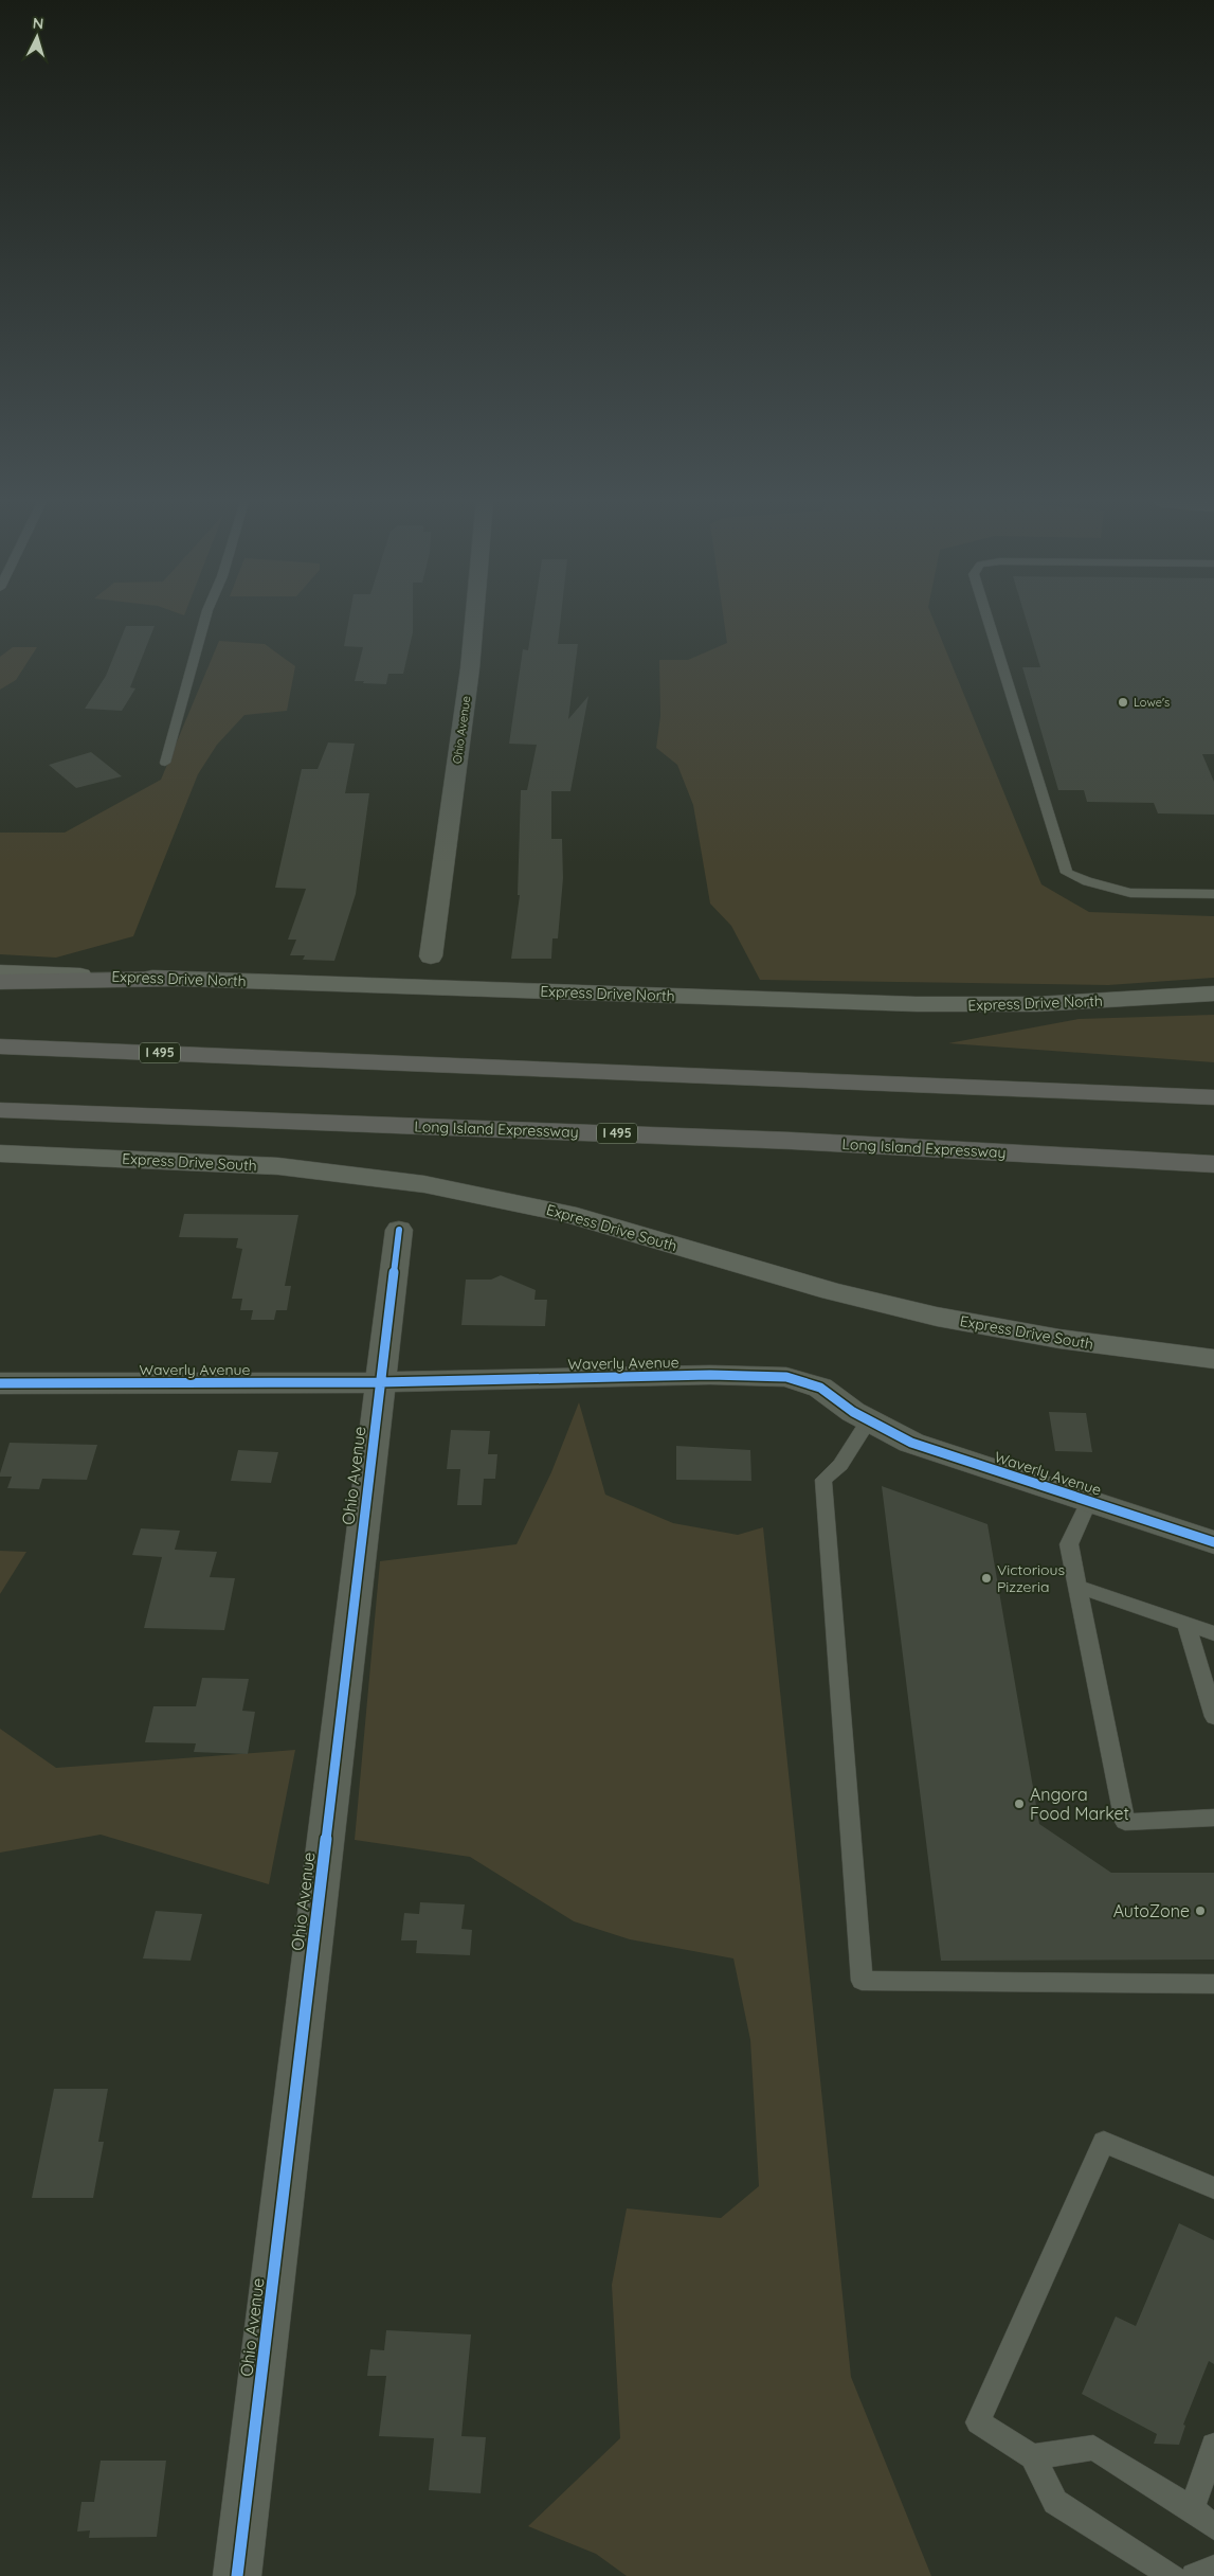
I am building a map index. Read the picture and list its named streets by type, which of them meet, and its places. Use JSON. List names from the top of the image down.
{
  "streets": {
    "highway": ["I 495", "Long Island Expressway"],
    "main road": ["Express Drive North", "Express Drive South"],
    "street": ["Ohio Avenue", "Waverly Avenue"]
  },
  "crossings": [
    ["Ohio Avenue", "Waverly Avenue"]
  ],
  "places": [
    "Lowe's",
    "Victorious Pizzeria",
    "Angora Food Market",
    "AutoZone"
  ],
  "north": "top"
}
